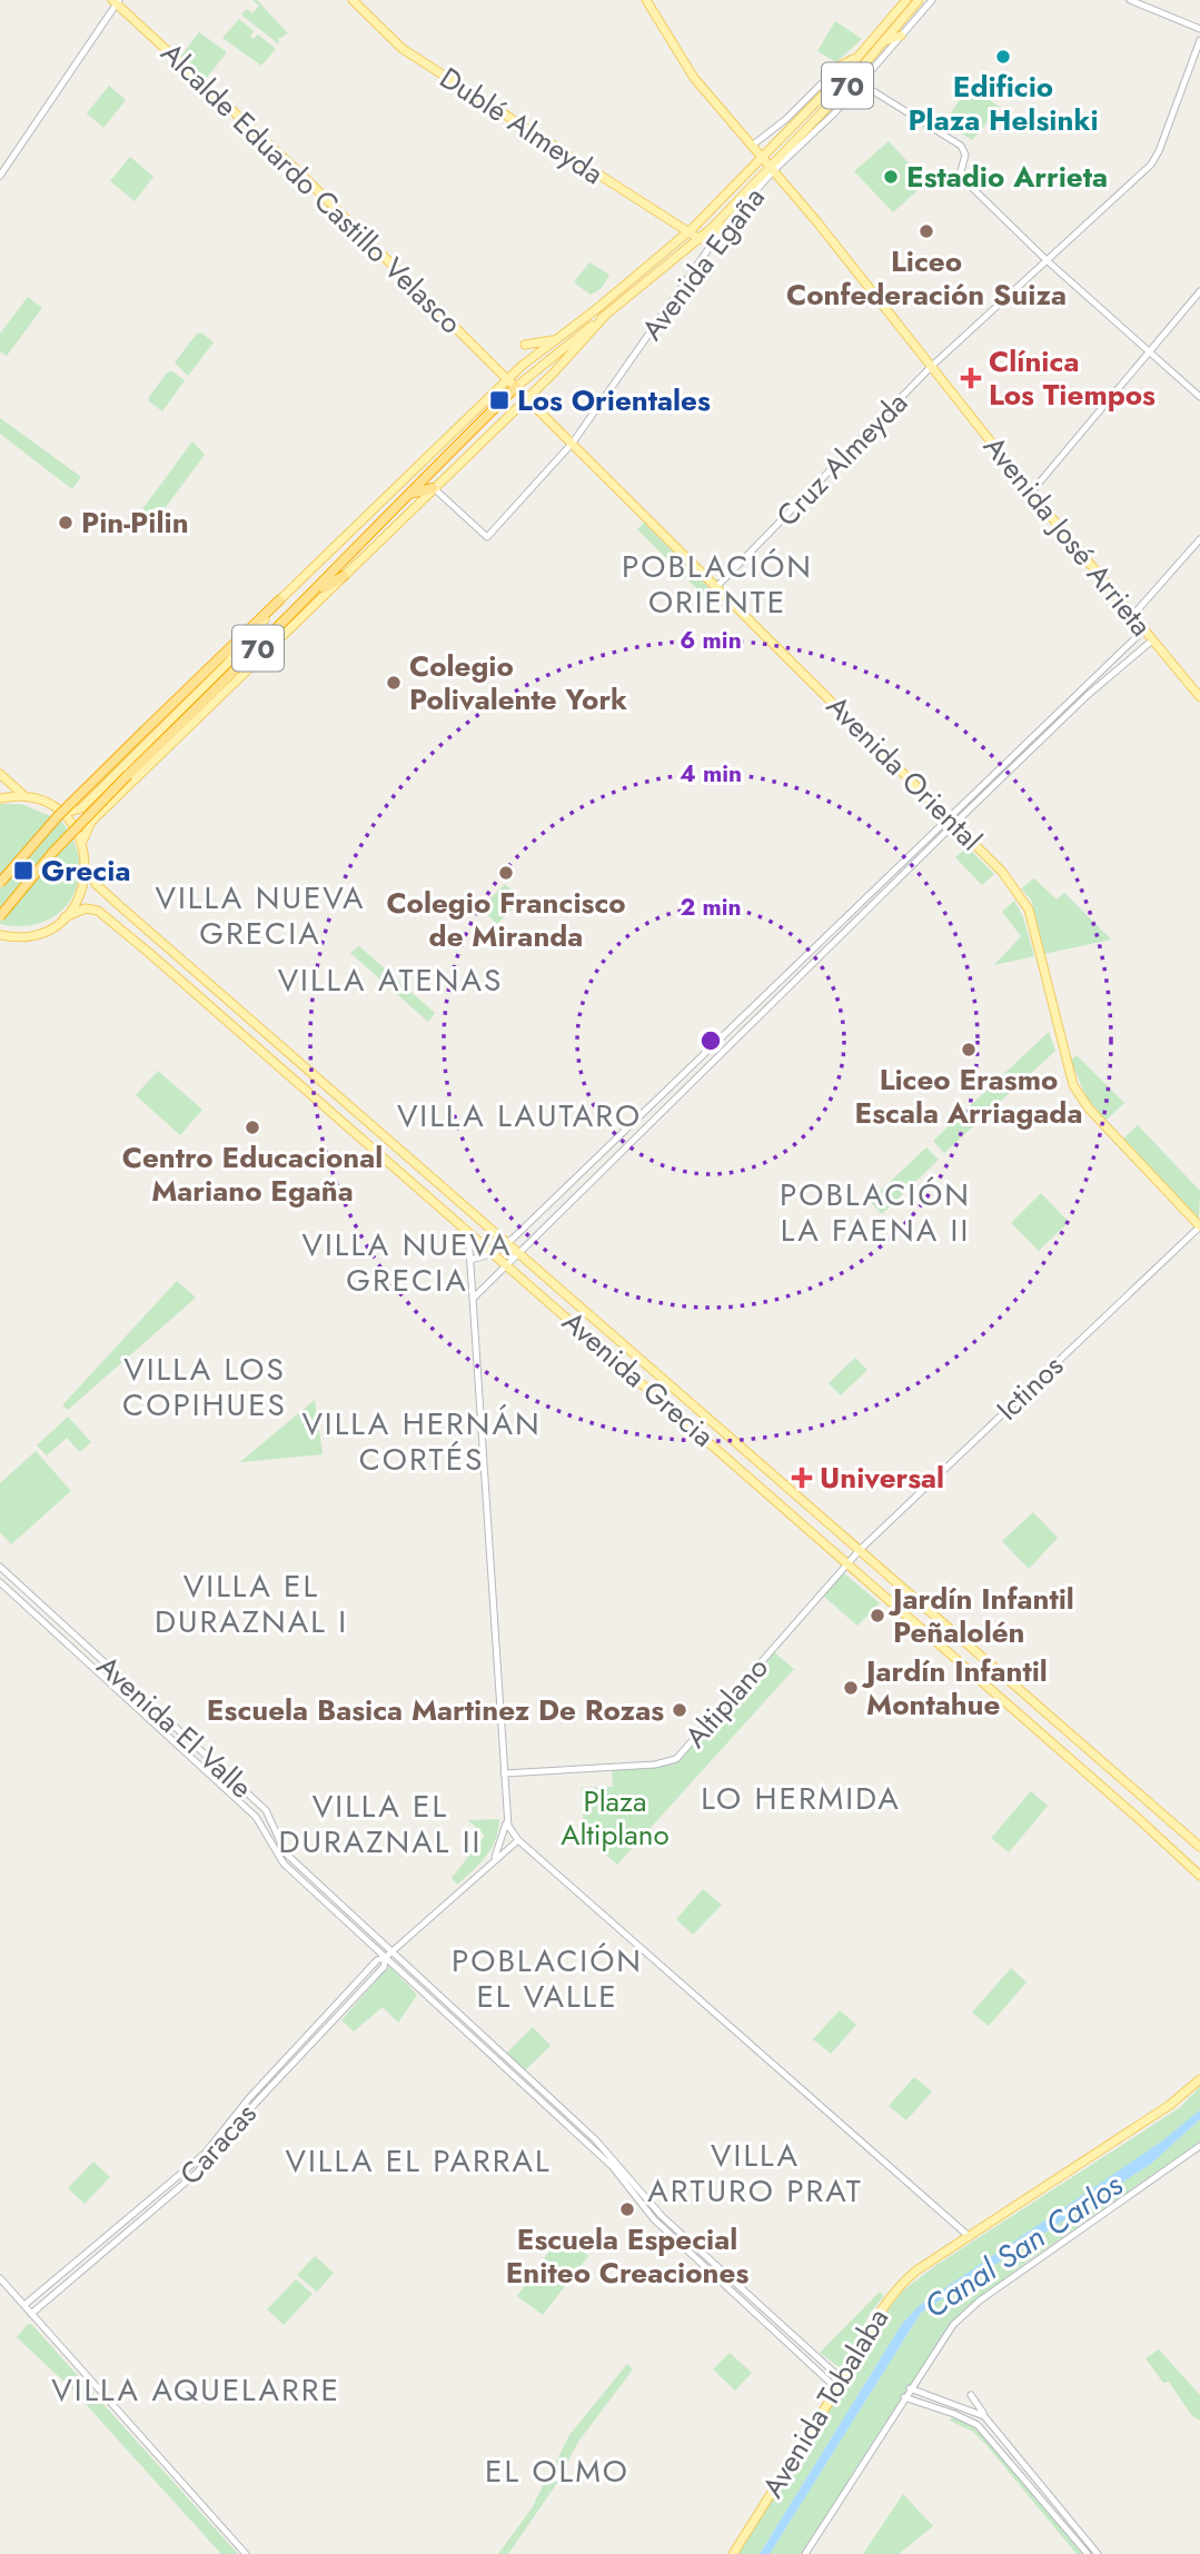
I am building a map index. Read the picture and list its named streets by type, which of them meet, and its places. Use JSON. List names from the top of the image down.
{
  "streets": {
    "highway": ["70"],
    "main road": [
      "Dublé Almeyda",
      "Alcalde Eduardo Castillo Velasco",
      "Avenida José Arrieta",
      "Avenida Oriental",
      "Avenida Grecia",
      "Avenida Tobalaba"
    ],
    "street": [
      "Avenida Egaña",
      "Cruz Almeyda",
      "Ictinos",
      "Altiplano",
      "Avenida El Valle",
      "Caracas"
    ]
  },
  "crossings": [
    ["70", "Dublé Almeyda"],
    ["70", "Alcalde Eduardo Castillo Velasco"],
    ["70", "Avenida Egaña"],
    ["70", "Avenida José Arrieta"],
    ["70", "Avenida Oriental"],
    ["Alcalde Eduardo Castillo Velasco", "Avenida Oriental"],
    ["Avenida Egaña", "Avenida José Arrieta"],
    ["Avenida Egaña", "Avenida Oriental"],
    ["Cruz Almeyda", "Avenida José Arrieta"],
    ["Cruz Almeyda", "Avenida Oriental"],
    ["Avenida Oriental", "Ictinos"],
    ["Avenida Grecia", "Ictinos"],
    ["Avenida Grecia", "Altiplano"],
    ["Ictinos", "Altiplano"],
    ["Avenida El Valle", "Caracas"],
    ["Avenida El Valle", "Avenida Tobalaba"]
  ],
  "districts": [
    "POBLACIÓN ORIENTE",
    "VILLA NUEVA GRECIA",
    "VILLA ATENAS",
    "VILLA LAUTARO",
    "POBLACIÓN LA FAENA II",
    "VILLA NUEVA GRECIA",
    "VILLA LOS COPIHUES",
    "VILLA HERNÁN CORTÉS",
    "VILLA EL DURAZNAL I",
    "LO HERMIDA",
    "VILLA EL DURAZNAL II",
    "POBLACIÓN EL VALLE",
    "VILLA ARTURO PRAT",
    "VILLA EL PARRAL",
    "VILLA AQUELARRE",
    "EL OLMO"
  ],
  "water": ["Canal San Carlos"],
  "parks": ["Plaza Altiplano"],
  "places": {
    "other": [
      "Edificio Plaza Helsinki",
      "Estadio Arrieta",
      "Liceo Confederación Suiza",
      "Pin-Pilin",
      "Colegio Polivalente York",
      "Colegio Francisco de Miranda",
      "Liceo Erasmo Escala Arriagada",
      "Centro Educacional Mariano Egaña",
      "Jardín Infantil Peñalolén",
      "Jardín Infantil Montahue",
      "Escuela Basica Martinez De Rozas",
      "Escuela Especial Eniteo Creaciones"
    ],
    "health": ["Clínica Los Tiempos", "Universal"],
    "transit": ["Los Orientales", "Grecia"]
  },
  "rings": ["6 min", "4 min", "2 min"]
}
